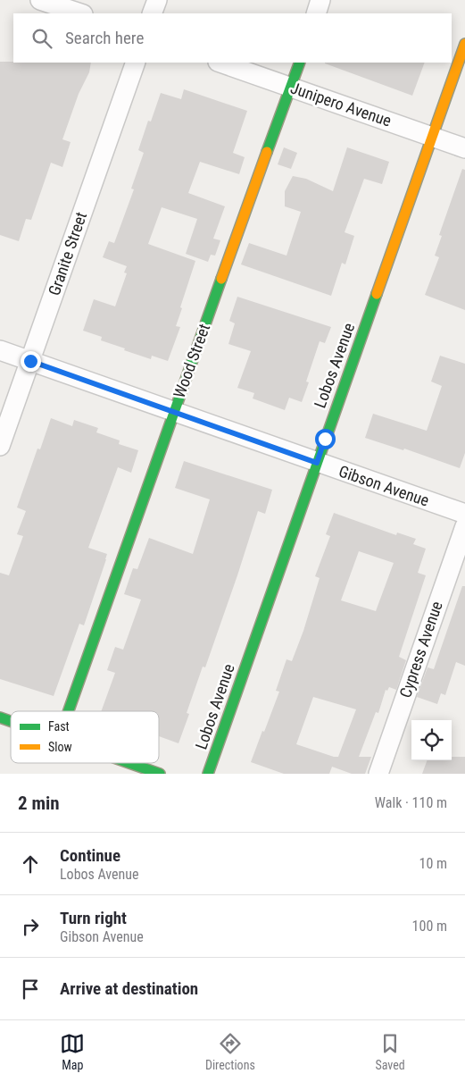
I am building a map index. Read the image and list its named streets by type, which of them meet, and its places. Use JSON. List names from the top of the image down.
{
  "streets": {
    "street": [
      "Junipero Avenue",
      "Granite Street",
      "Wood Street",
      "Lobos Avenue",
      "Gibson Avenue",
      "Cypress Avenue"
    ]
  },
  "crossings": [
    ["Junipero Avenue", "Wood Street"],
    ["Junipero Avenue", "Lobos Avenue"],
    ["Granite Street", "Gibson Avenue"],
    ["Wood Street", "Gibson Avenue"],
    ["Lobos Avenue", "Gibson Avenue"]
  ],
  "legend": ["Fast", "Slow"],
  "page": {
    "search": "Search here",
    "heading": ["2 min", "Walk · 110 m"],
    "list": [
      ["Continue", "Lobos Avenue", "10 m"],
      ["Turn right", "Gibson Avenue", "100 m"],
      "Arrive at destination"
    ],
    "nav": ["Map", "Directions", "Saved"]
  }
}
